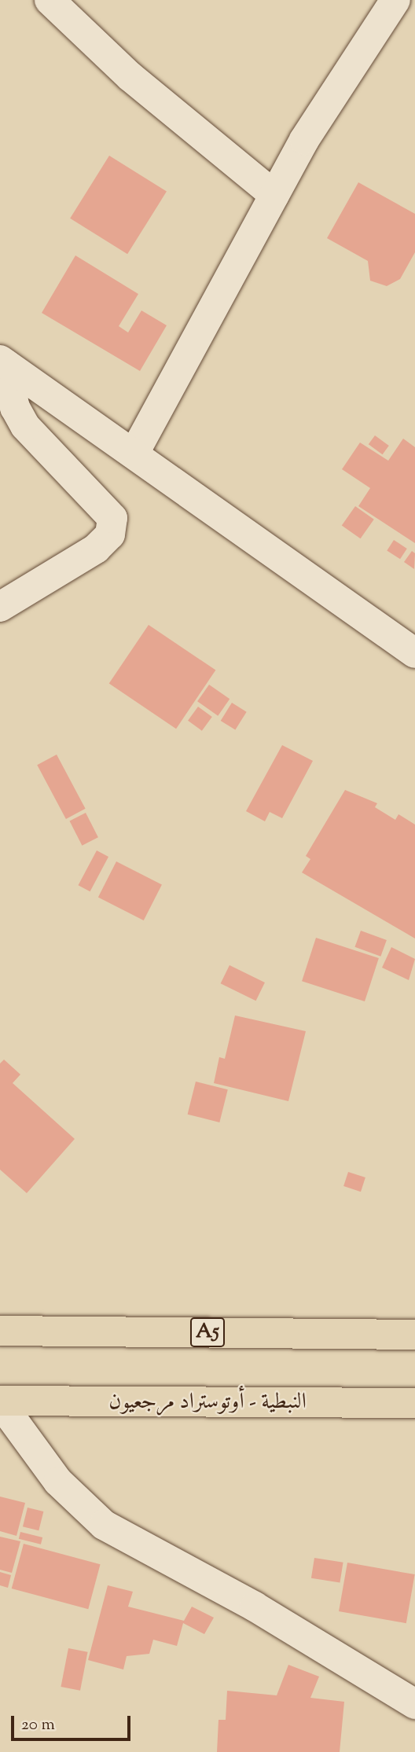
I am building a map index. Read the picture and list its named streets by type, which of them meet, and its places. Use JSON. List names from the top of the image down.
{
  "streets": {
    "highway": ["A5", "النبطية - أوتوستراد مرجعيون"]
  },
  "scale_bar": "20 m"
}
